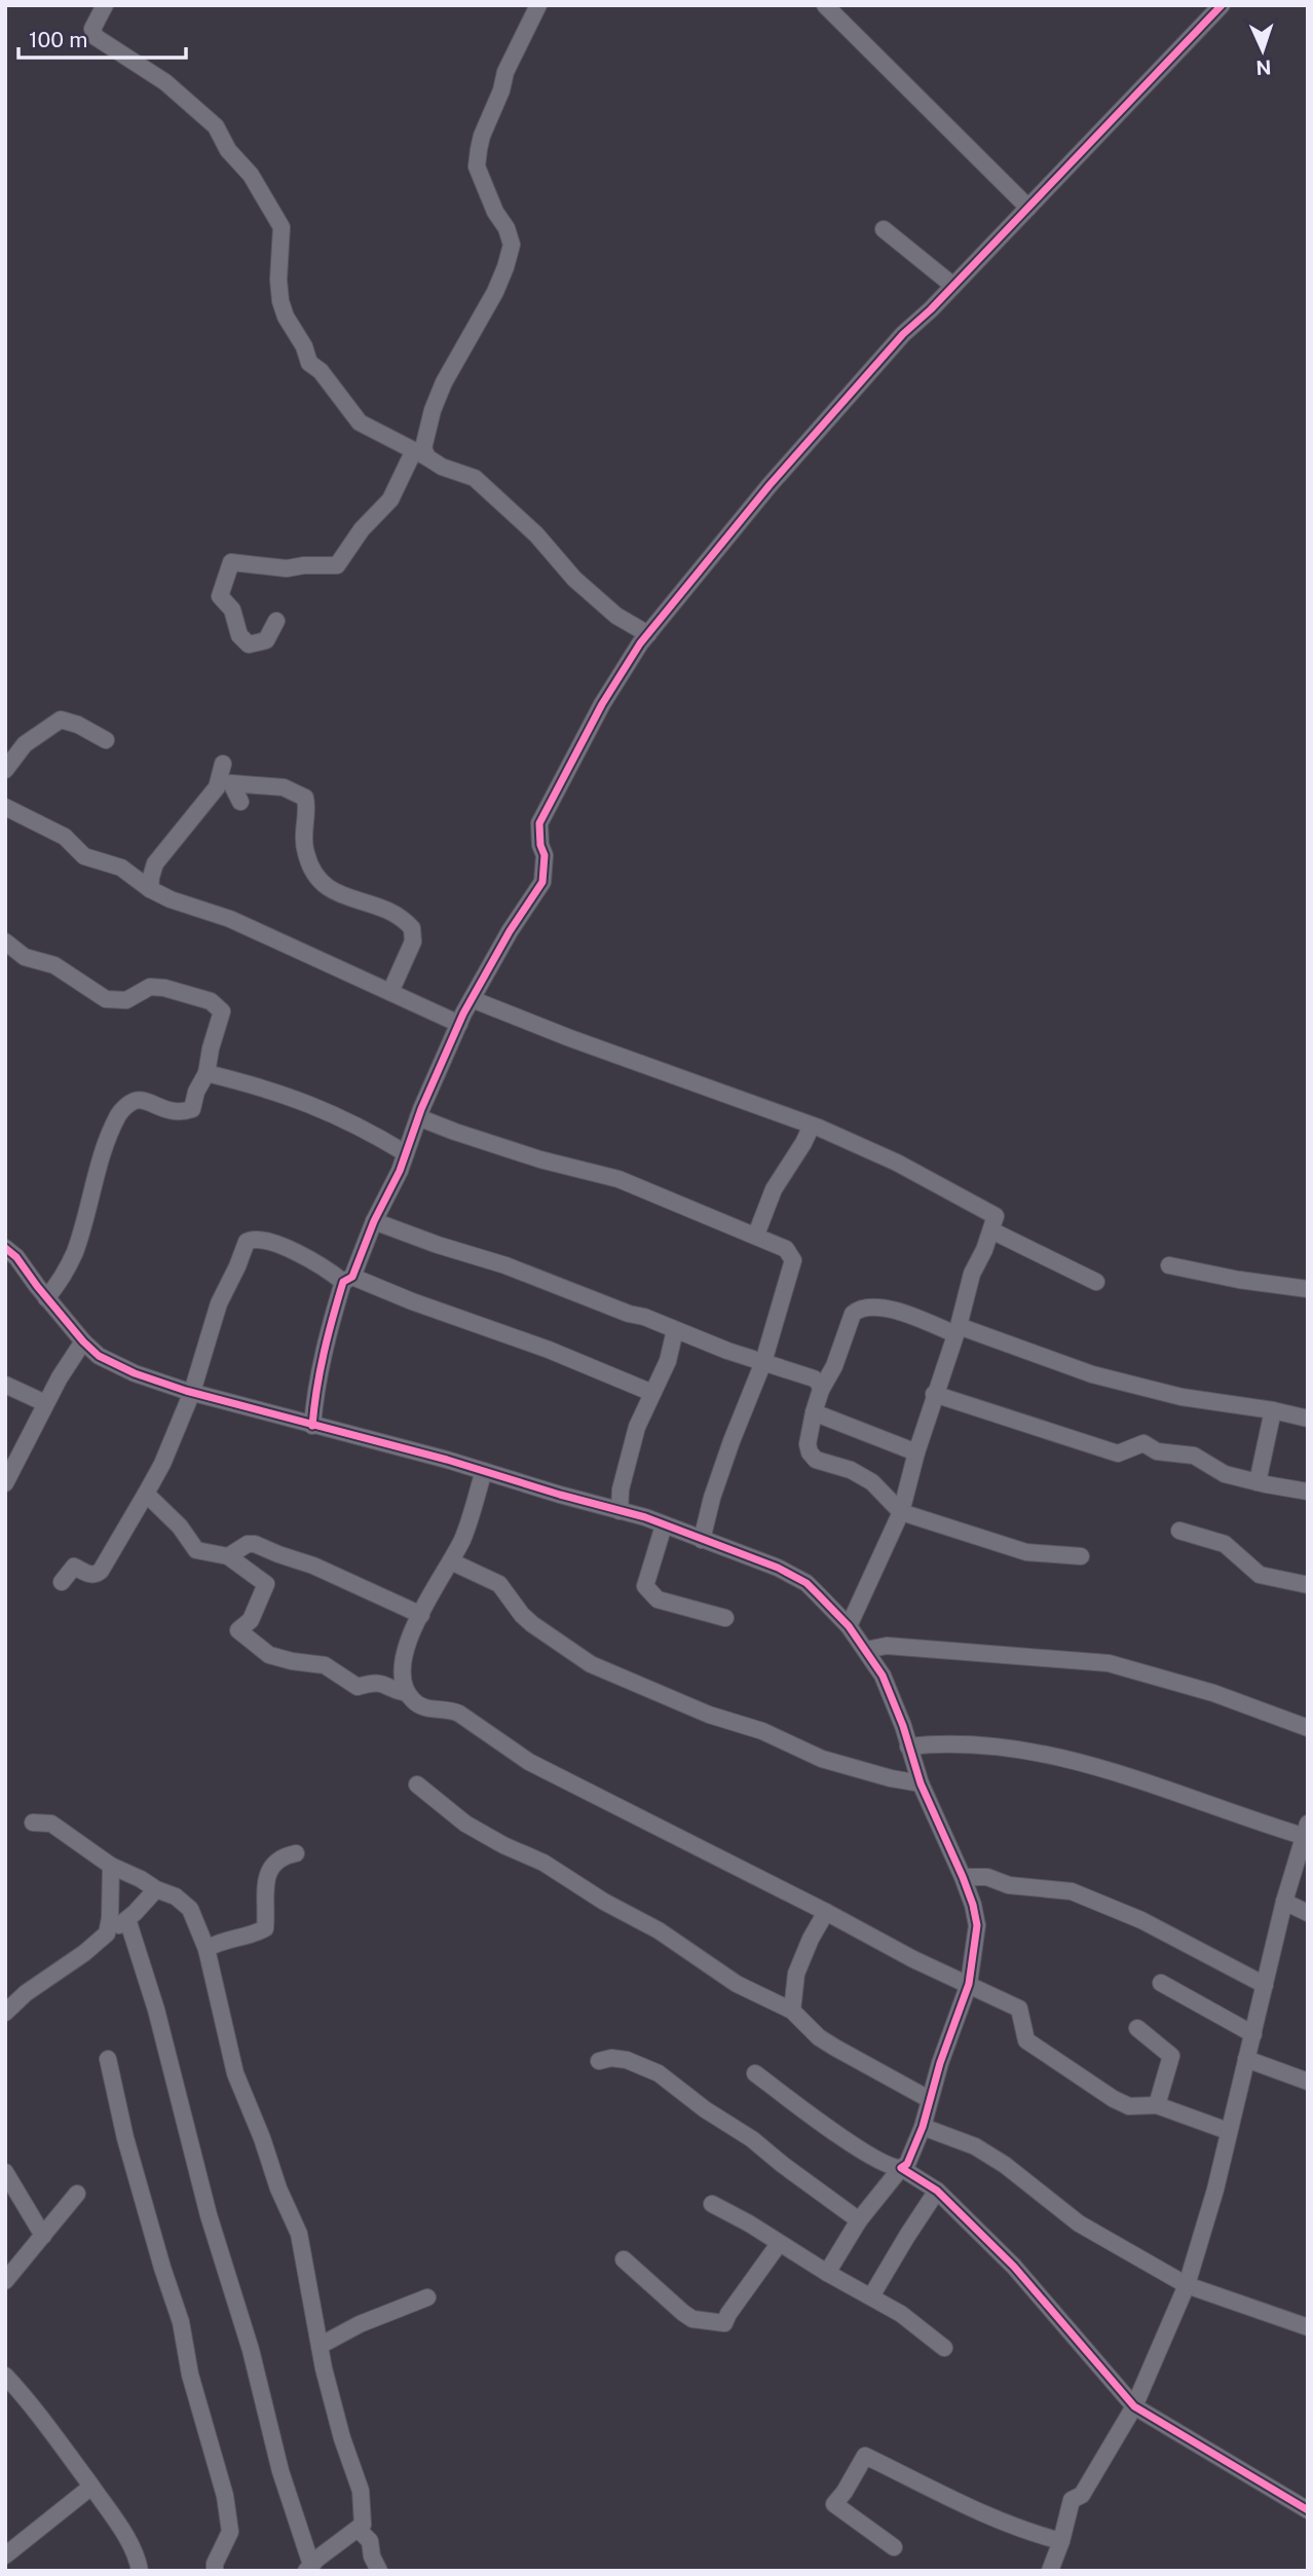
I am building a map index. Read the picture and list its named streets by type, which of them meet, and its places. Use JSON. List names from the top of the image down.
{
  "scale_bar": "100 m",
  "north": "bottom"
}
